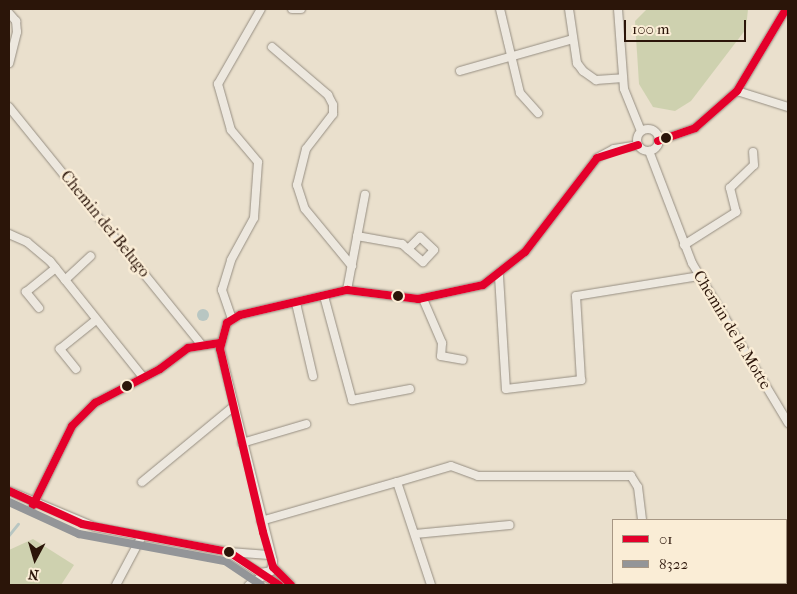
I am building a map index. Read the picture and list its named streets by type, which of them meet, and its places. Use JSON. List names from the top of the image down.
{
  "streets": {
    "street": ["Chemin dei Belugo", "Chemin de la Motte"]
  },
  "lines": ["transit line 01", "transit line 8322"],
  "legend": ["01", "8322"],
  "scale_bar": "100 m",
  "north": "bottom"
}
